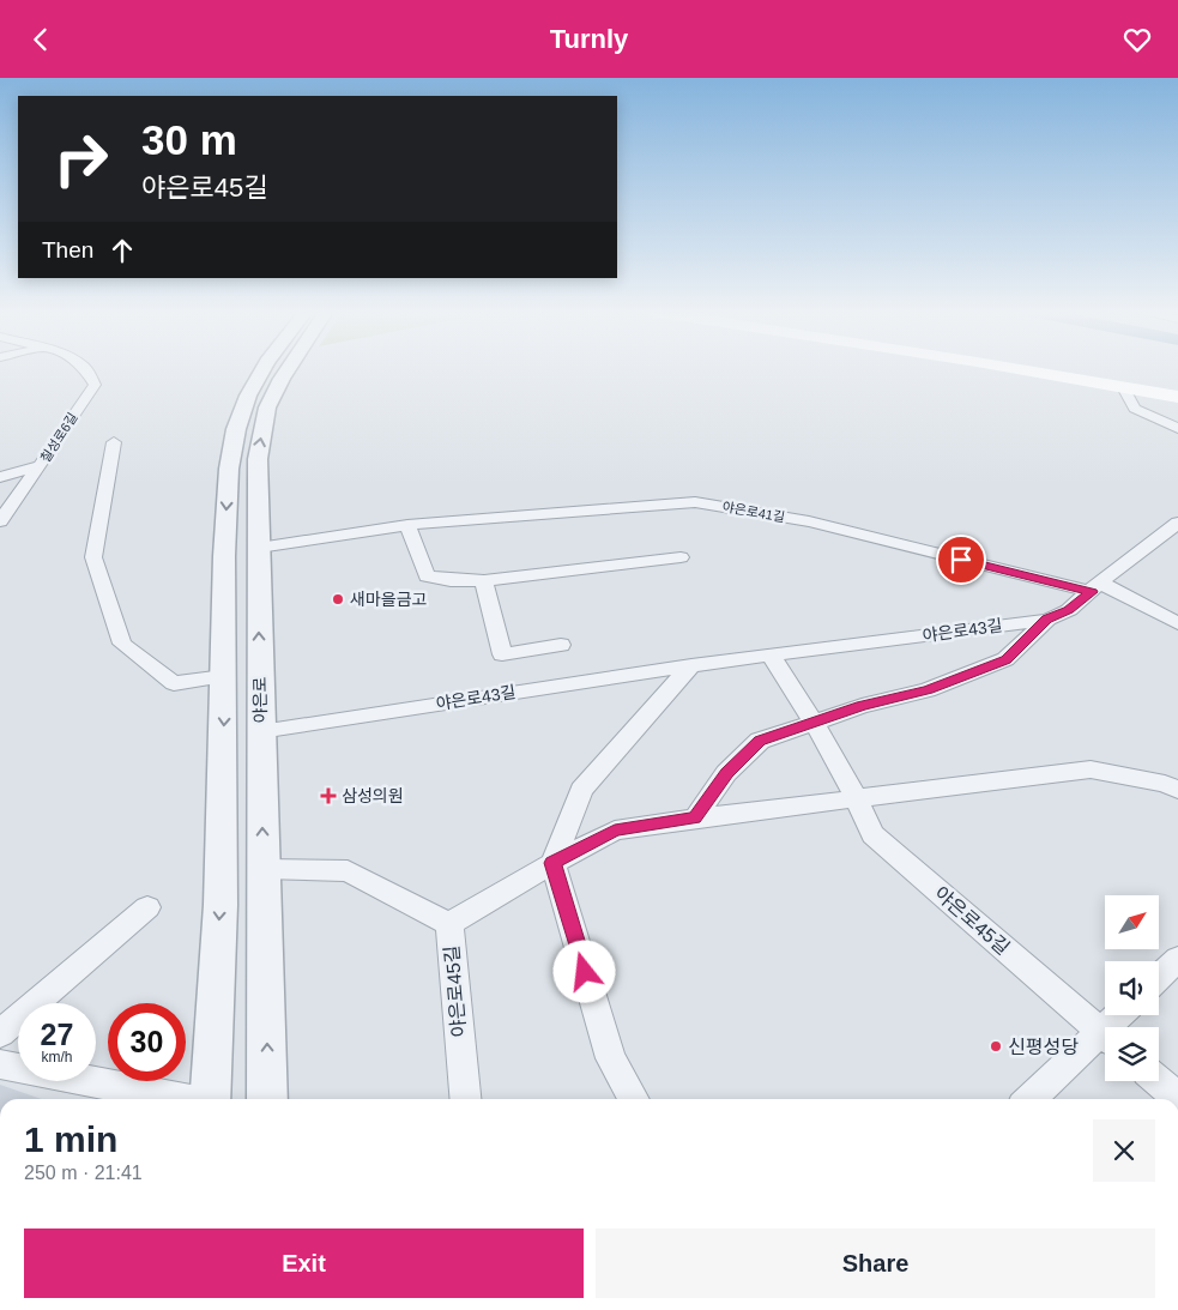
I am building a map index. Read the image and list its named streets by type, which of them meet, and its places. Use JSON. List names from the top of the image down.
{
  "streets": {
    "street": [
      "칠성로6길",
      "야은로41길",
      "야은로43길",
      "야은로",
      "야은로45길"
    ]
  },
  "crossings": [
    ["야은로41길", "야은로43길"],
    ["야은로41길", "야은로"],
    ["야은로43길", "야은로"]
  ],
  "places": {
    "other": ["새마을금고", "신평성당"],
    "health": ["삼성의원"]
  },
  "north": "top right",
  "page": {
    "header": "Turnly",
    "turn": ["30 m", "야은로45길"],
    "then": "Then",
    "speed": "27 km/h",
    "limit": "30",
    "heading": ["1 min", "250 m · 21:41"],
    "buttons": ["Exit", "Share"]
  }
}
